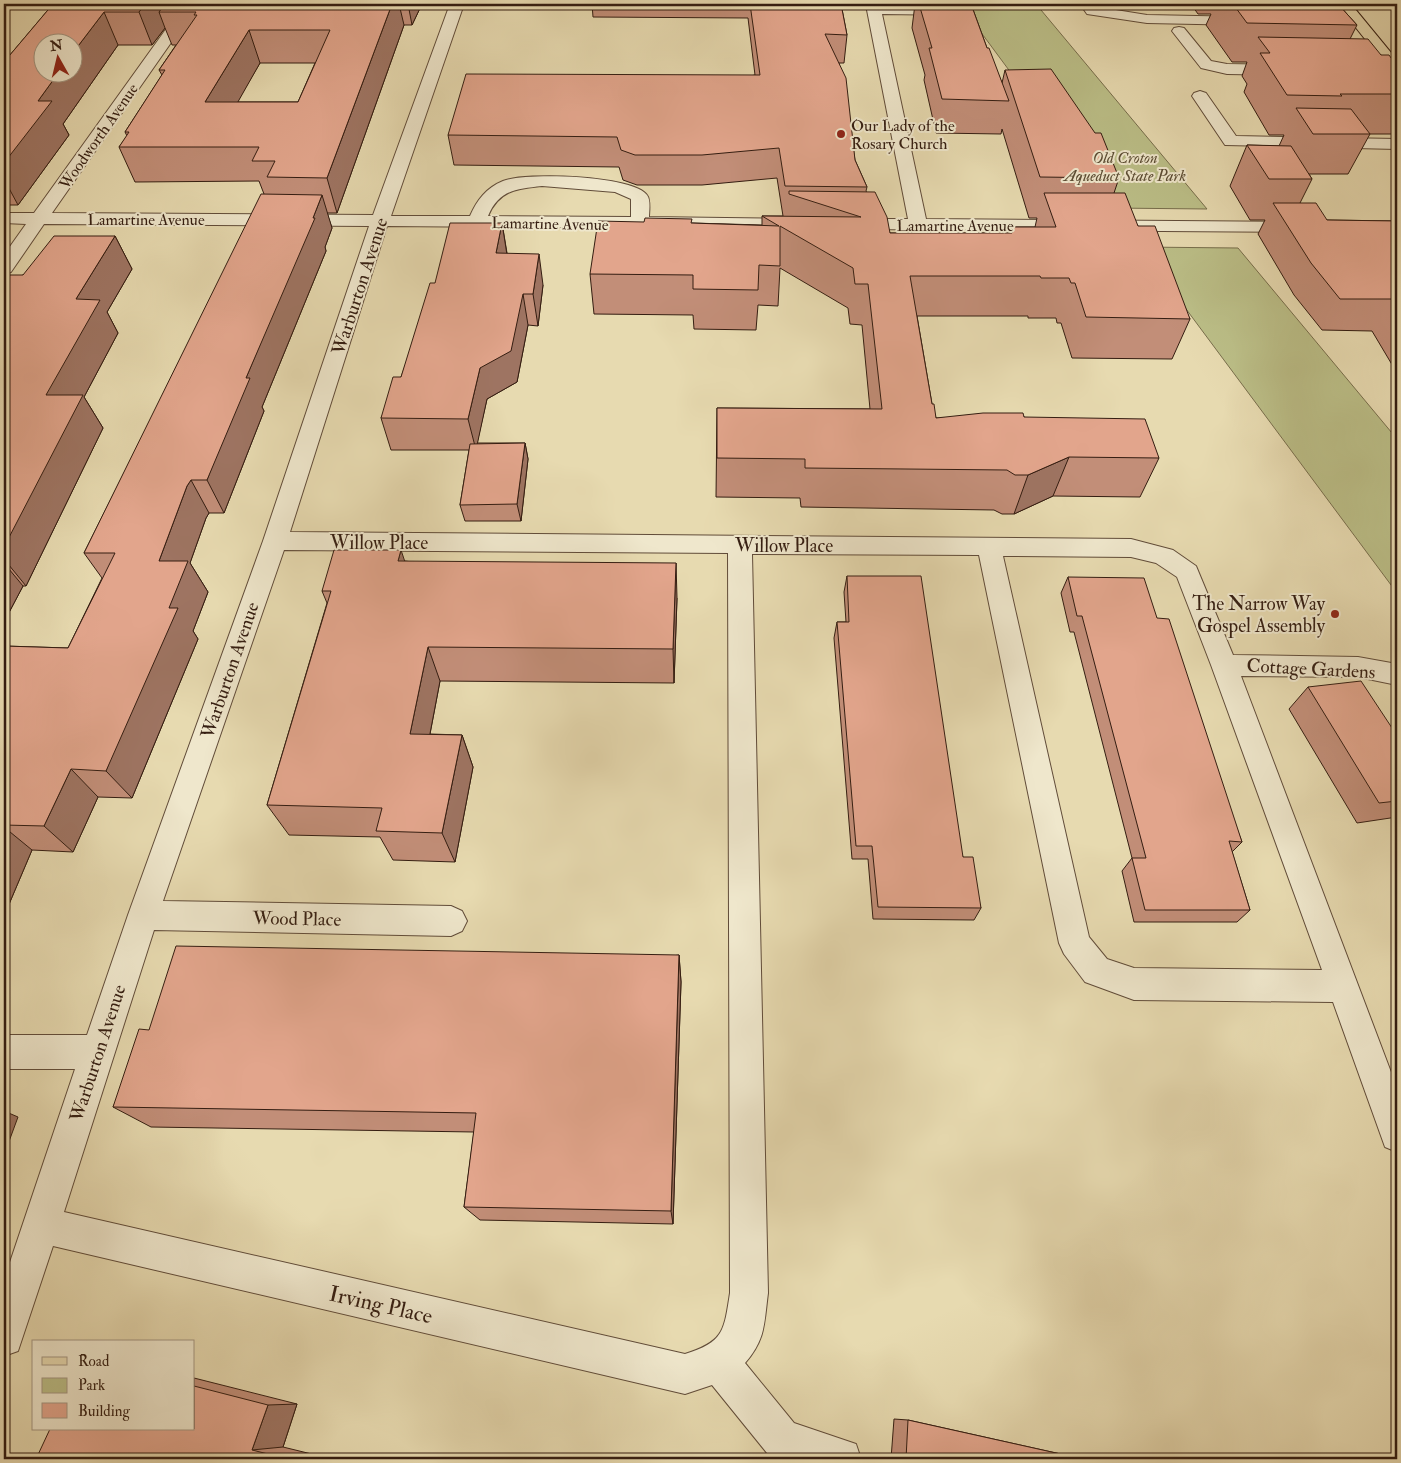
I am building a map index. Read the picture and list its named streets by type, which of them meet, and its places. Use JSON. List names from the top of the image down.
{
  "streets": {
    "street": [
      "Woodworth Avenue",
      "Lamartine Avenue",
      "Warburton Avenue",
      "Willow Place",
      "Cottage Gardens",
      "Wood Place",
      "Irving Place"
    ]
  },
  "crossings": [
    ["Woodworth Avenue", "Lamartine Avenue"],
    ["Lamartine Avenue", "Warburton Avenue"],
    ["Warburton Avenue", "Willow Place"],
    ["Warburton Avenue", "Wood Place"],
    ["Warburton Avenue", "Irving Place"],
    ["Willow Place", "Cottage Gardens"]
  ],
  "parks": ["Old Croton Aqueduct State Park"],
  "places": ["Our Lady of the Rosary Church", "The Narrow Way Gospel Assembly"],
  "legend": ["Road", "Park", "Building"],
  "north": "top"
}
